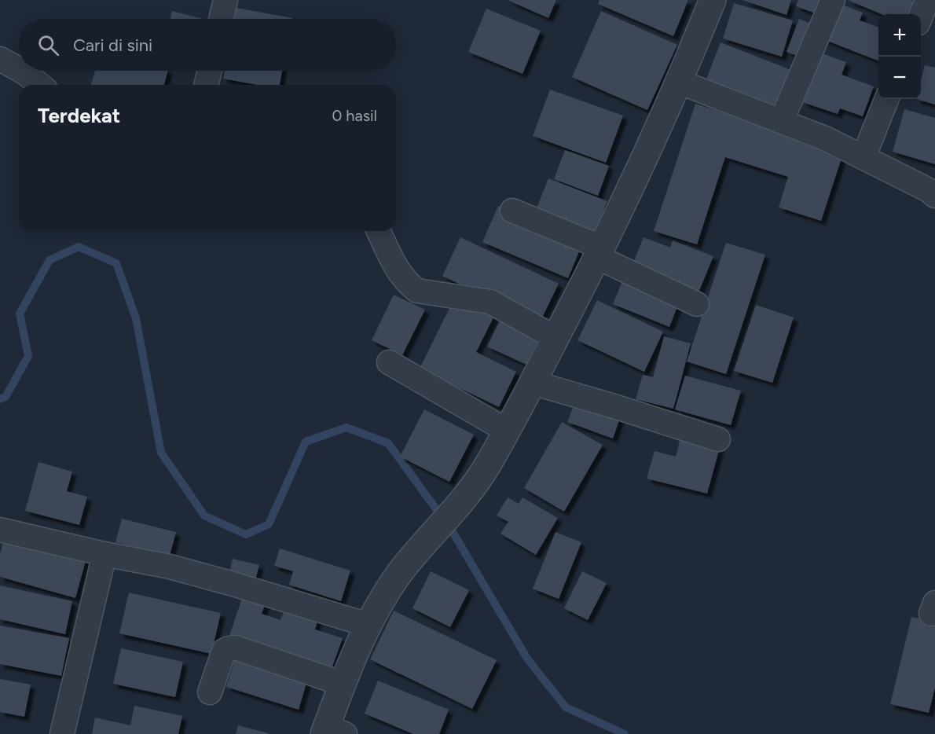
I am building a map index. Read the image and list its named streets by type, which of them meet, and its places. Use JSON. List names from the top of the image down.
{
  "page": {
    "map_buttons": ["+", "−"],
    "search": "Cari di sini",
    "heading": ["Terdekat", "0 hasil"]
  }
}
